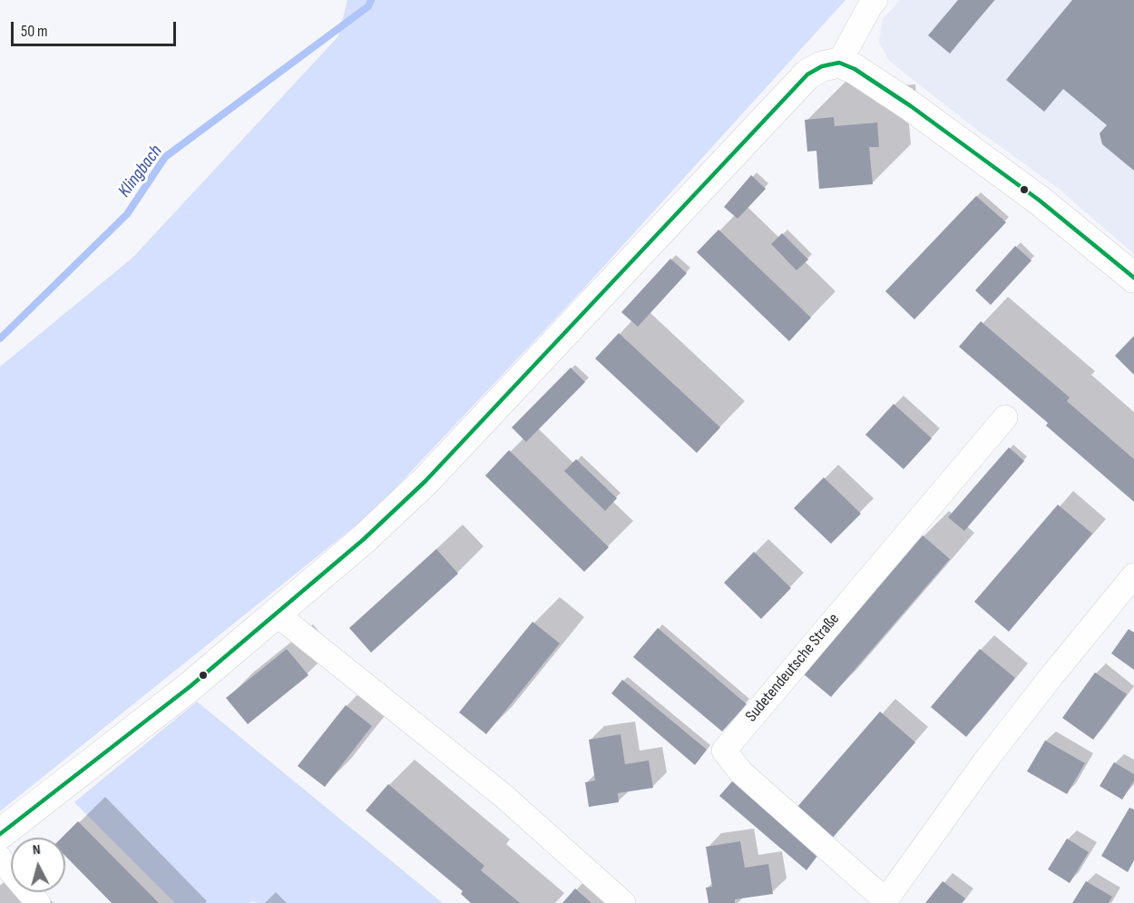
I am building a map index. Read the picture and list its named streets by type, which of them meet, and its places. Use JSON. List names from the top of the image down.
{
  "streets": {
    "street": ["Sudetendeutsche Straße"]
  },
  "water": ["Klingbach"],
  "scale_bar": "50 m",
  "north": "top"
}
